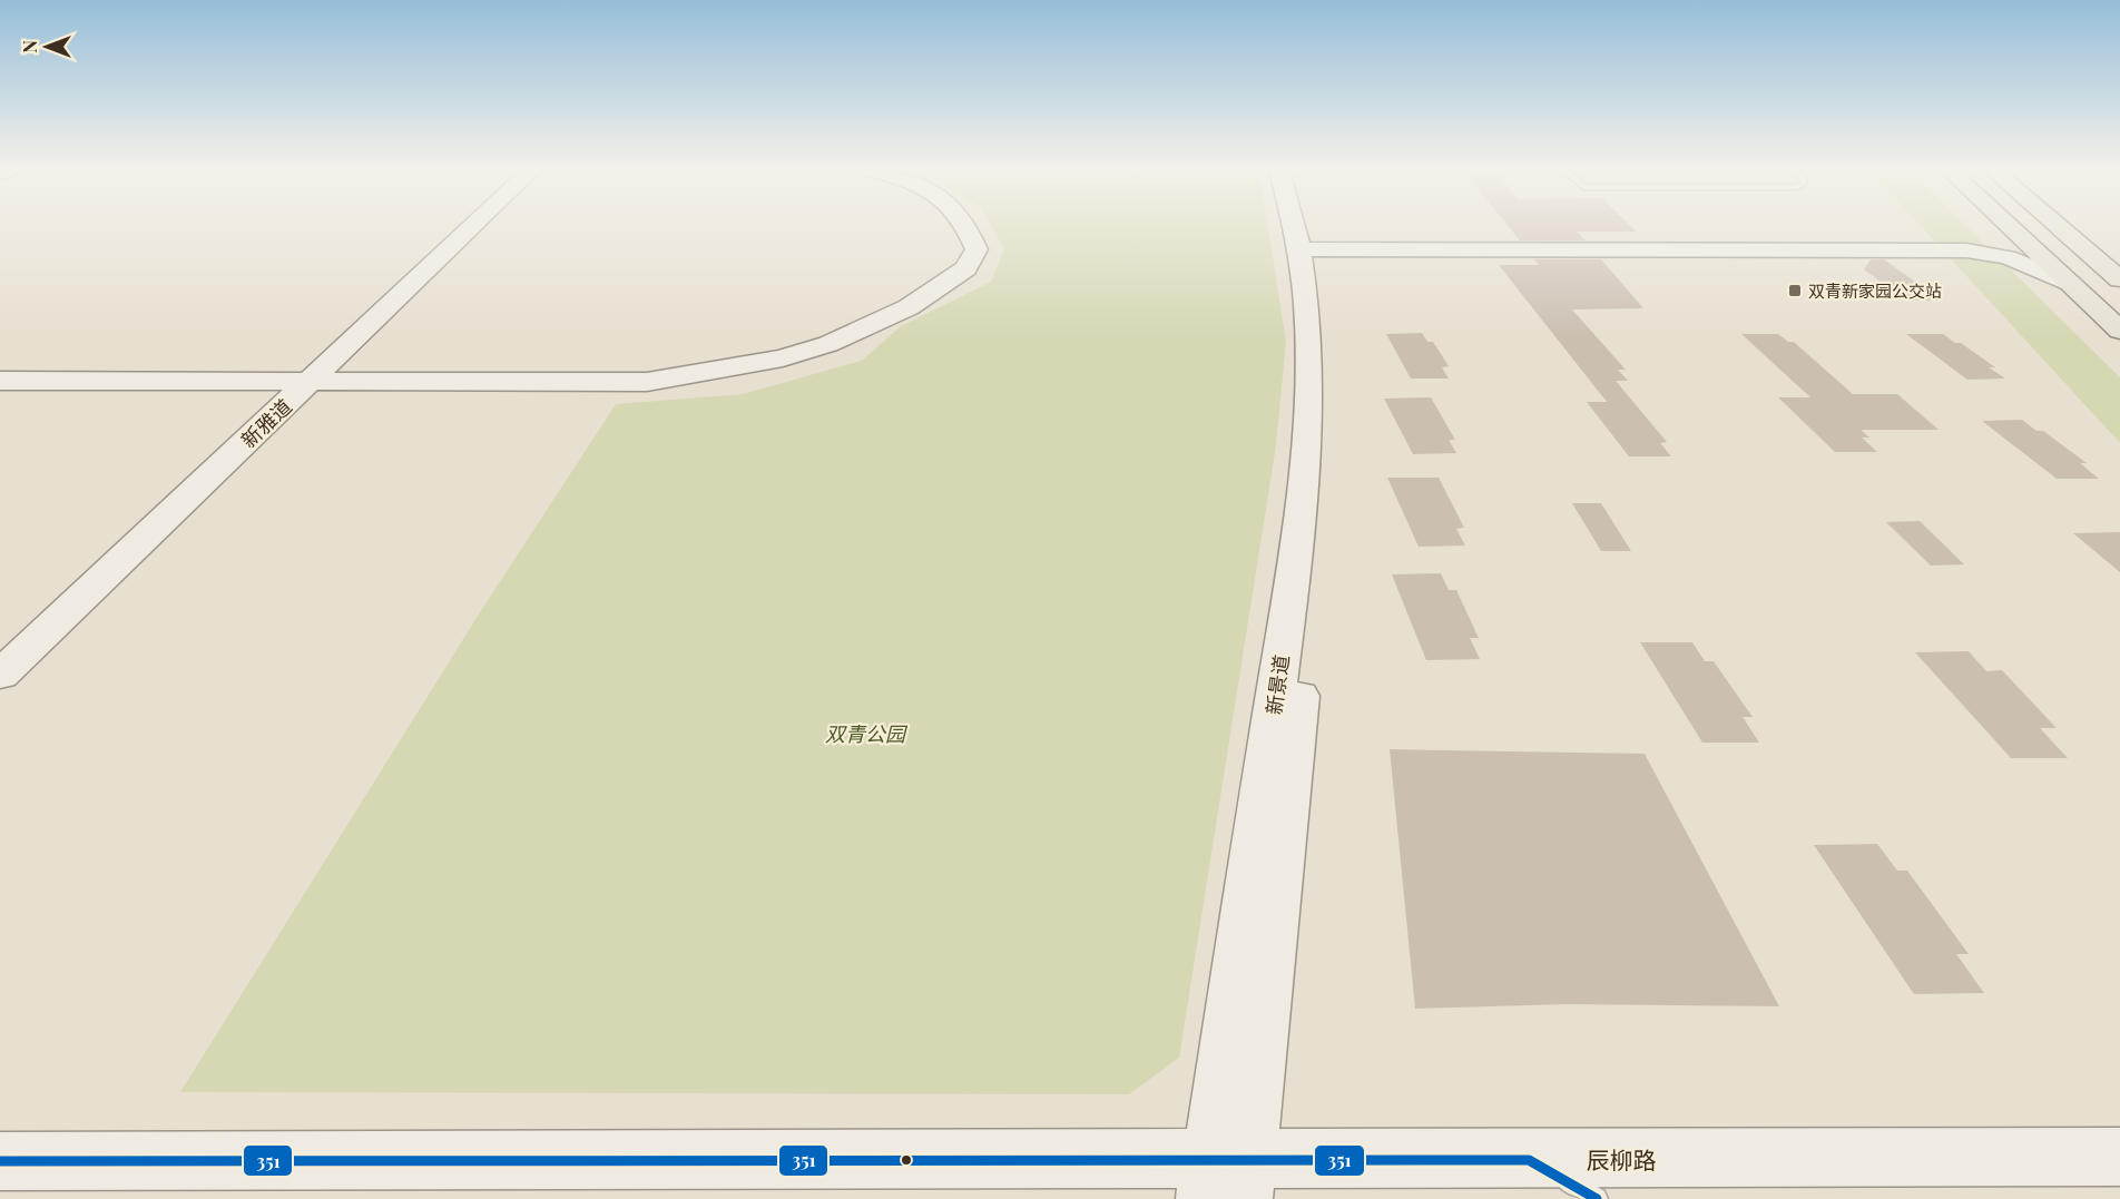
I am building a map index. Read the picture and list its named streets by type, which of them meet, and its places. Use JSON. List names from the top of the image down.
{
  "streets": {
    "street": ["新雅道", "新景道", "辰柳路"]
  },
  "crossings": [
    ["新景道", "辰柳路"]
  ],
  "parks": ["双青公园"],
  "places": {
    "transit": ["双青新家园公交站"]
  },
  "lines": ["transit line 351"],
  "north": "left"
}
